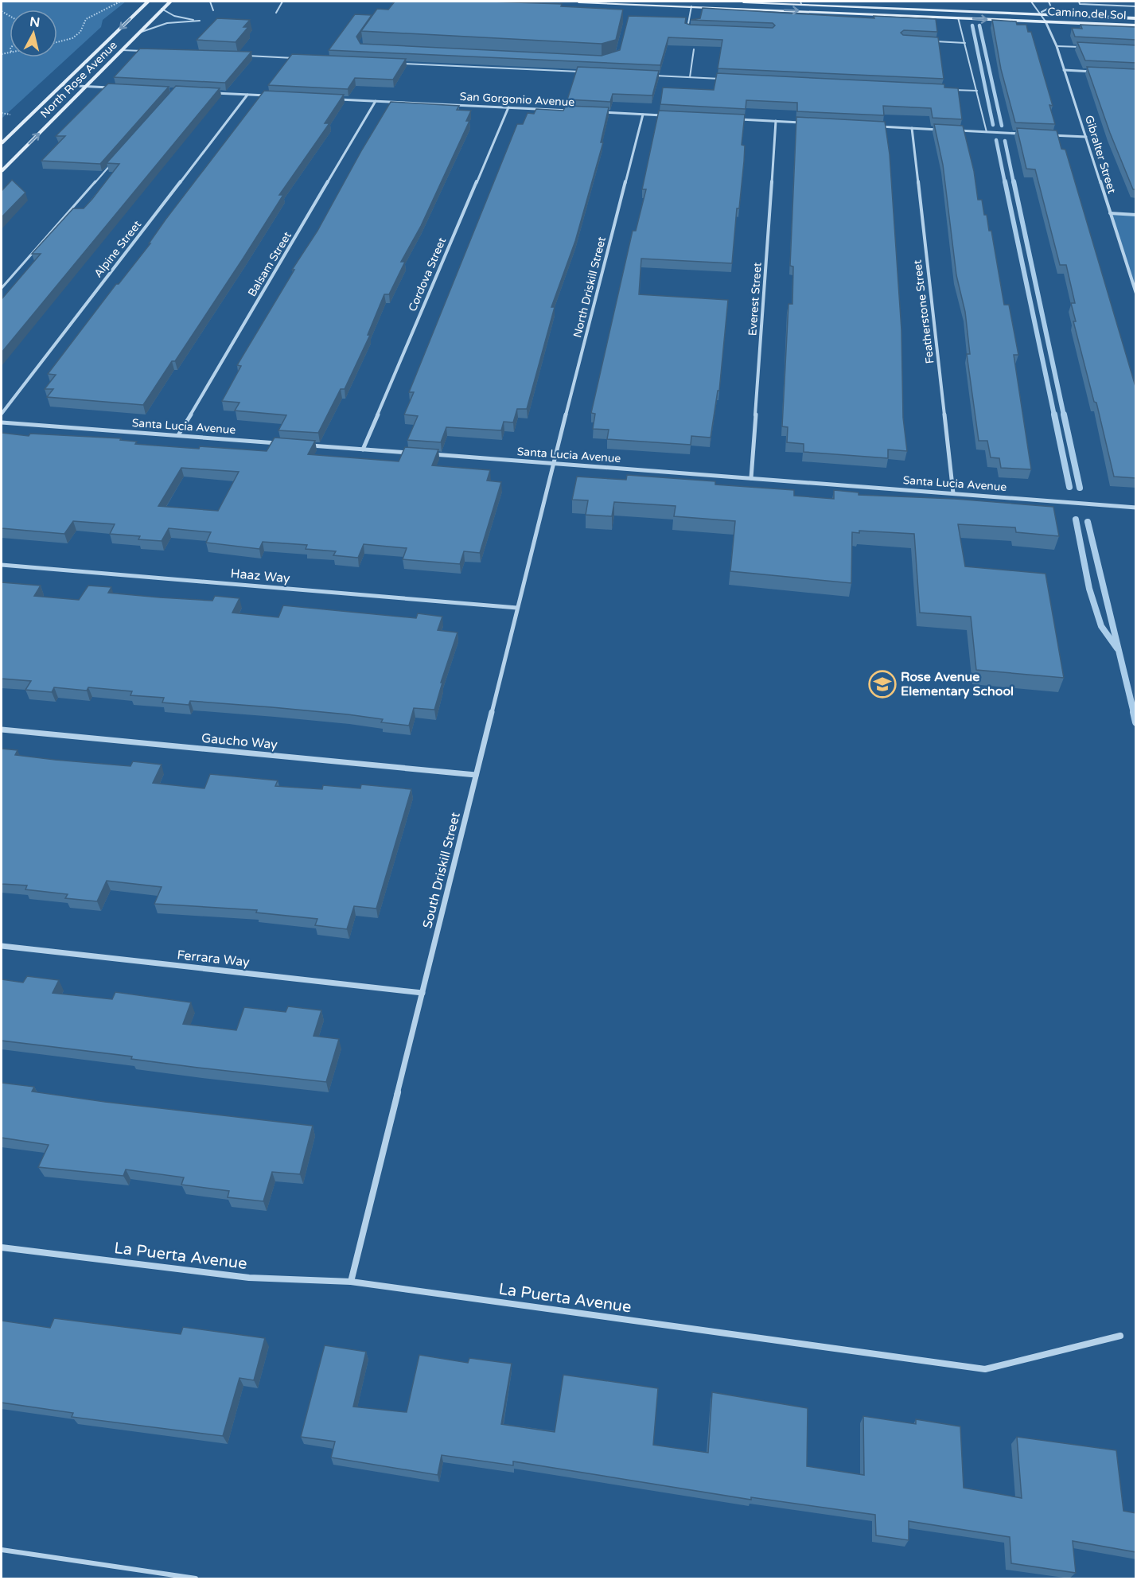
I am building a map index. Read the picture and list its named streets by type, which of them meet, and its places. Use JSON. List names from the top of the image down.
{
  "streets": {
    "street": [
      "Camino del Sol",
      "North Rose Avenue",
      "San Gorgonio Avenue",
      "Gibralter Street",
      "Alpine Street",
      "Balsam Street",
      "Cordova Street",
      "North Driskill Street",
      "Everest Street",
      "Featherstone Street",
      "Santa Lucia Avenue",
      "Haaz Way",
      "Gaucho Way",
      "South Driskill Street",
      "Ferrara Way",
      "La Puerta Avenue"
    ]
  },
  "crossings": [
    ["Camino del Sol", "Gibralter Street"],
    ["San Gorgonio Avenue", "Balsam Street"],
    ["San Gorgonio Avenue", "Cordova Street"],
    ["Balsam Street", "Santa Lucia Avenue"],
    ["North Driskill Street", "Santa Lucia Avenue"],
    ["North Driskill Street", "South Driskill Street"],
    ["Everest Street", "Santa Lucia Avenue"],
    ["Featherstone Street", "Santa Lucia Avenue"],
    ["Santa Lucia Avenue", "South Driskill Street"],
    ["Haaz Way", "South Driskill Street"],
    ["Gaucho Way", "South Driskill Street"],
    ["South Driskill Street", "Ferrara Way"],
    ["South Driskill Street", "La Puerta Avenue"]
  ],
  "places": {
    "school or university": ["Rose Avenue Elementary School"]
  },
  "north": "top"
}
